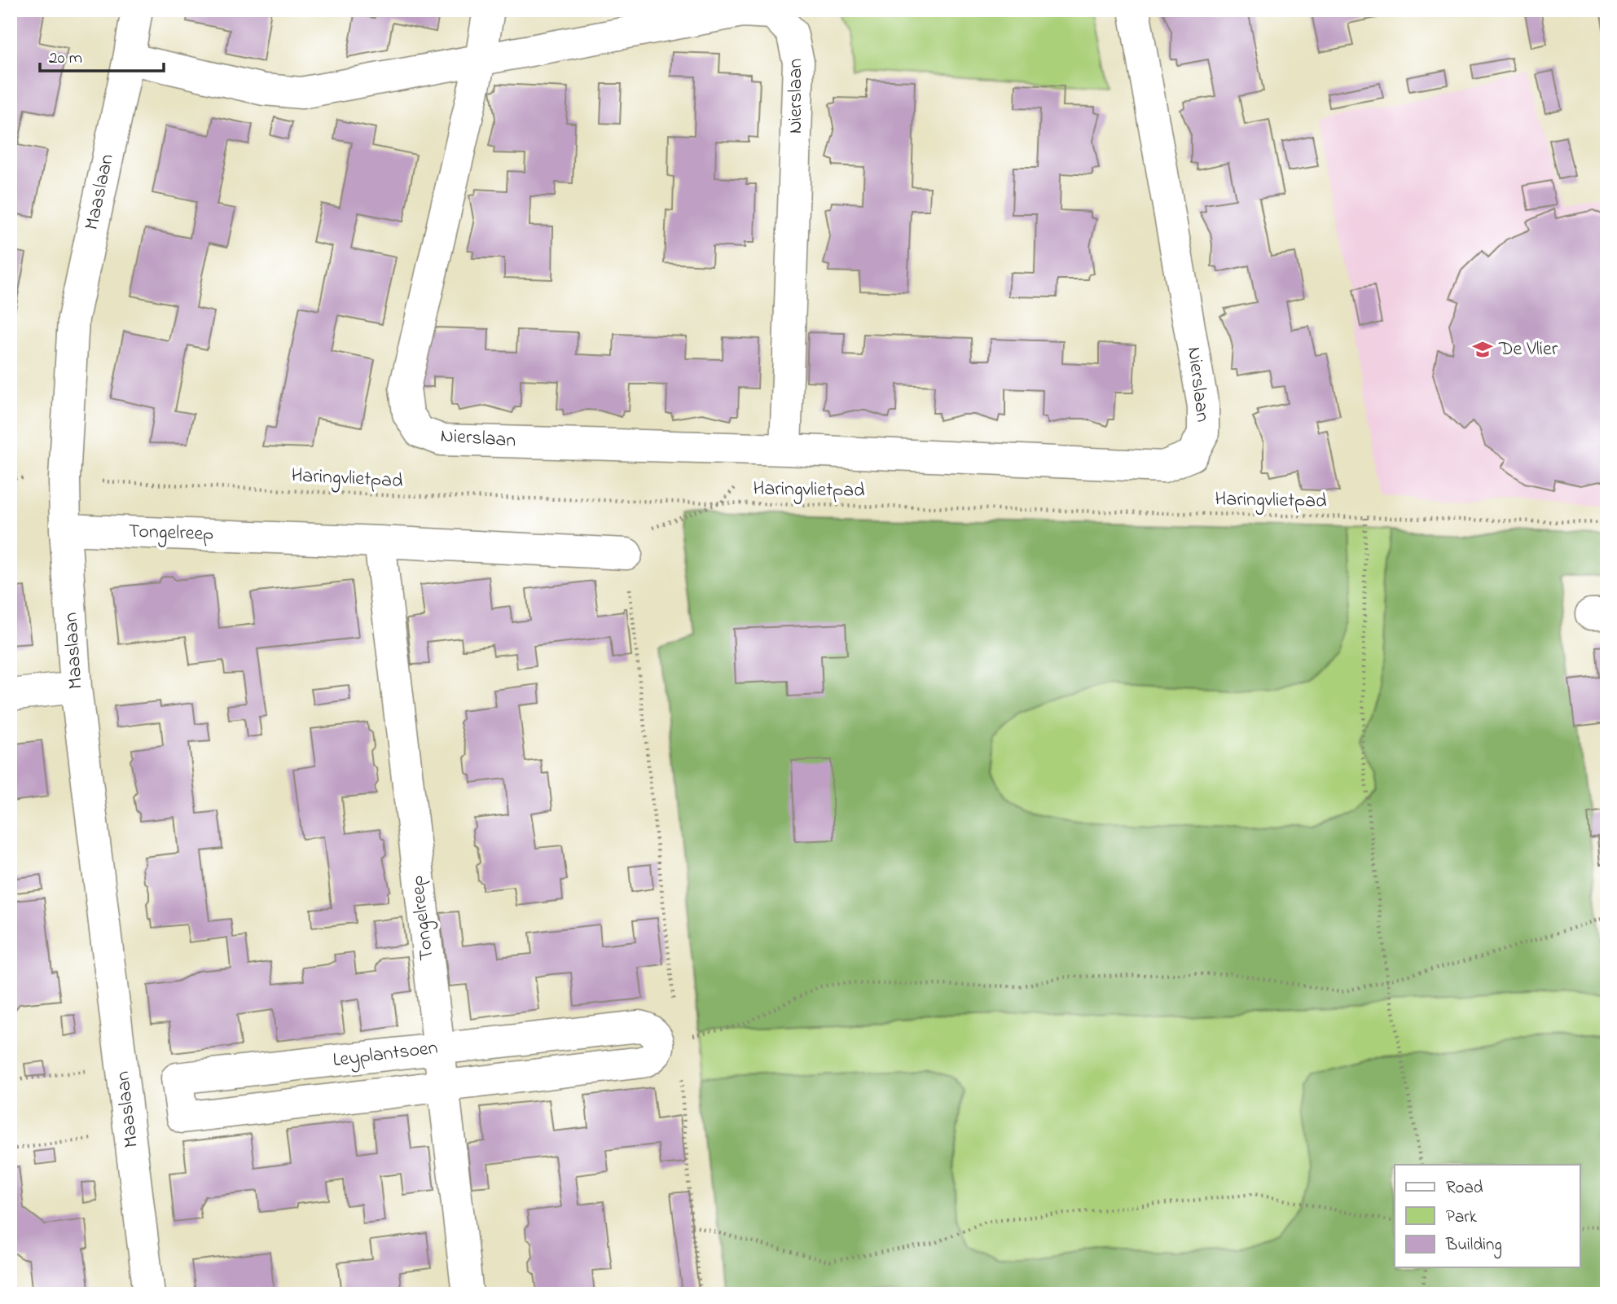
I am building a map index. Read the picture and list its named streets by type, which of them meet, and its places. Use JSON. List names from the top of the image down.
{
  "streets": {
    "street": [
      "Nierslaan",
      "Maaslaan",
      "Tongelreep",
      "Leyplantsoen"
    ],
    "path": ["Haringvlietpad"]
  },
  "crossings": [
    ["Nierslaan", "Maaslaan"],
    ["Maaslaan", "Haringvlietpad"],
    ["Maaslaan", "Tongelreep"],
    ["Tongelreep", "Leyplantsoen"]
  ],
  "places": {
    "school or university": ["De Vlier"]
  },
  "legend": ["Road", "Park", "Building"],
  "scale_bar": "20 m"
}
